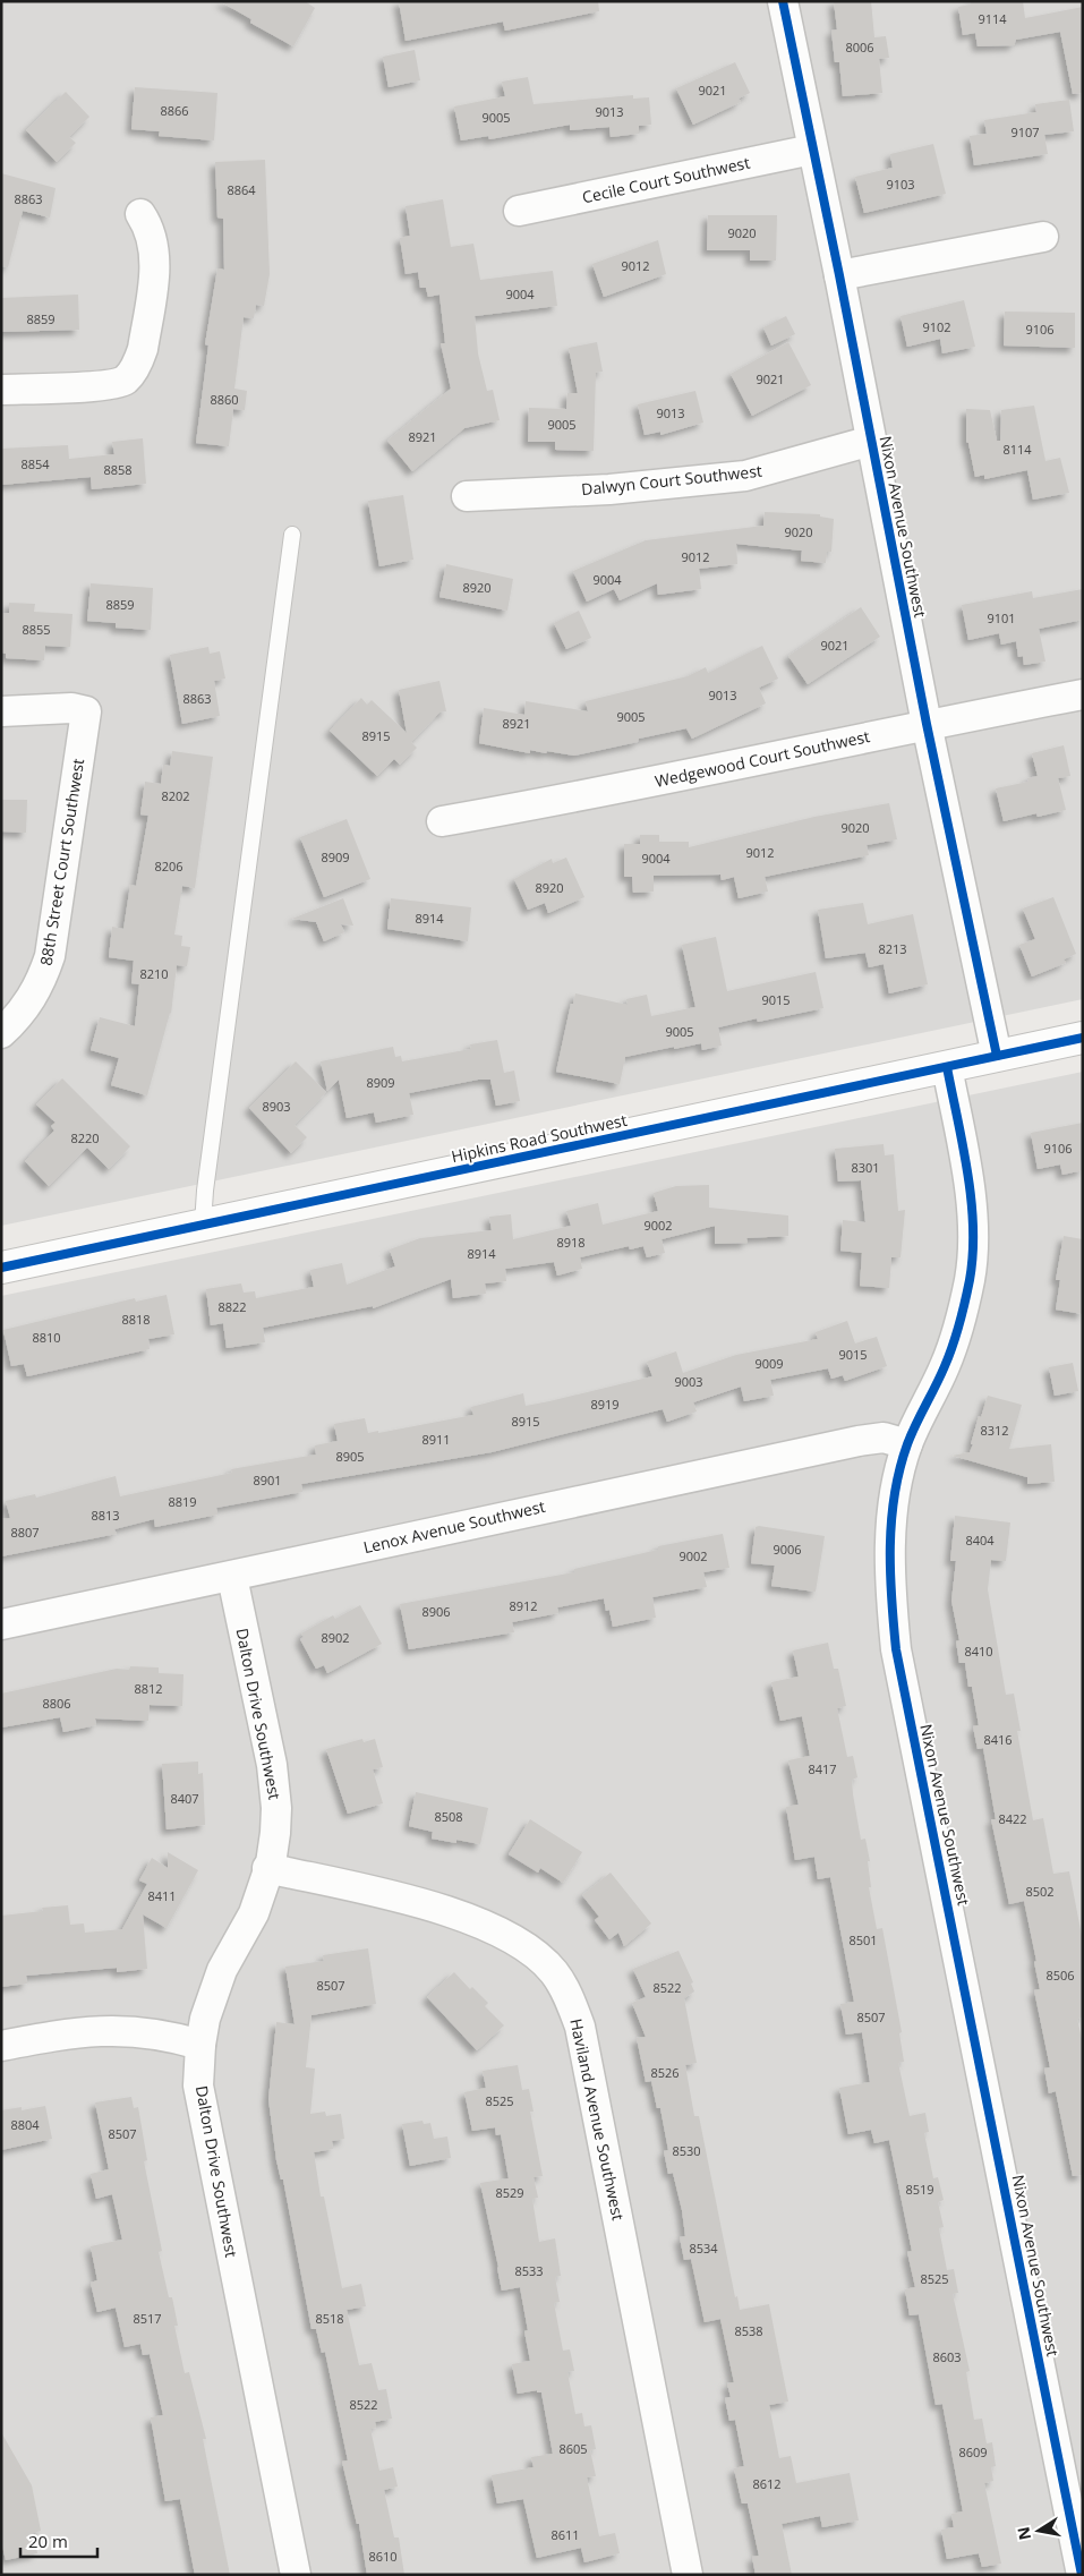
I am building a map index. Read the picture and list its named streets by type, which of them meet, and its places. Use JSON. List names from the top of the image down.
{
  "streets": {
    "street": [
      "Cecile Court Southwest",
      "Dalwyn Court Southwest",
      "Nixon Avenue Southwest",
      "Wedgewood Court Southwest",
      "88th Street Court Southwest",
      "Hipkins Road Southwest",
      "Lenox Avenue Southwest",
      "Dalton Drive Southwest",
      "Haviland Avenue Southwest"
    ]
  },
  "crossings": [
    ["Cecile Court Southwest", "Nixon Avenue Southwest"],
    ["Dalwyn Court Southwest", "Nixon Avenue Southwest"],
    ["Nixon Avenue Southwest", "Wedgewood Court Southwest"],
    ["Nixon Avenue Southwest", "Hipkins Road Southwest"],
    ["Nixon Avenue Southwest", "Lenox Avenue Southwest"],
    ["Lenox Avenue Southwest", "Dalton Drive Southwest"],
    ["Dalton Drive Southwest", "Haviland Avenue Southwest"]
  ],
  "house_numbers": [
    "9114",
    "8006",
    "9021",
    "8866",
    "9013",
    "9005",
    "9107",
    "9103",
    "8864",
    "8863",
    "9020",
    "9012",
    "9004",
    "8859",
    "9102",
    "9106",
    "9021",
    "8860",
    "9013",
    "9005",
    "8921",
    "8114",
    "8854",
    "8858",
    "9020",
    "9012",
    "9004",
    "8920",
    "8859",
    "9101",
    "8855",
    "9021",
    "9013",
    "8863",
    "9005",
    "8921",
    "8915",
    "8202",
    "9020",
    "9012",
    "8909",
    "9004",
    "8206",
    "8920",
    "8914",
    "8213",
    "8210",
    "9015",
    "9005",
    "8909",
    "8903",
    "8220",
    "9106",
    "8301",
    "9002",
    "8918",
    "8914",
    "8822",
    "8818",
    "8810",
    "9015",
    "9009",
    "9003",
    "8919",
    "8915",
    "8312",
    "8911",
    "8905",
    "8901",
    "8819",
    "8813",
    "8807",
    "8404",
    "9006",
    "9002",
    "8912",
    "8906",
    "8902",
    "8410",
    "8812",
    "8806",
    "8416",
    "8417",
    "8407",
    "8508",
    "8422",
    "8502",
    "8411",
    "8501",
    "8506",
    "8507",
    "8522",
    "8507",
    "8526",
    "8525",
    "8804",
    "8507",
    "8530",
    "8519",
    "8529",
    "8534",
    "8533",
    "8525",
    "8517",
    "8518",
    "8538",
    "8603",
    "8522",
    "8605",
    "8609",
    "8612",
    "8611",
    "8610"
  ],
  "scale_bar": "20 m",
  "north": "left"
}
